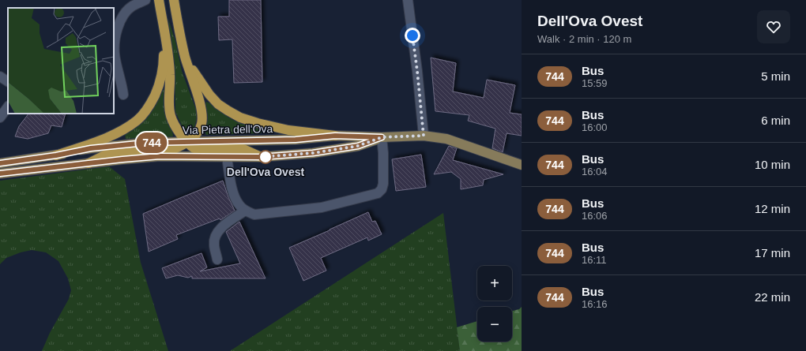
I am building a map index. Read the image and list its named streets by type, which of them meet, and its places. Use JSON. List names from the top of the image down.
{
  "streets": {
    "main road": ["Via Pietra dell'Ova"]
  },
  "places": ["Dell'Ova Ovest"],
  "lines": ["bus line 744"],
  "page": {
    "on_map": "744",
    "heading": ["Dell'Ova Ovest", "Walk · 2 min · 120 m"],
    "list": [
      {
        "mark": "744",
        "name": "Bus",
        "note": "15:59",
        "value": "5 min"
      },
      {
        "mark": "744",
        "name": "Bus",
        "note": "16:00",
        "value": "6 min"
      },
      {
        "mark": "744",
        "name": "Bus",
        "note": "16:04",
        "value": "10 min"
      },
      {
        "mark": "744",
        "name": "Bus",
        "note": "16:06",
        "value": "12 min"
      },
      {
        "mark": "744",
        "name": "Bus",
        "note": "16:11",
        "value": "17 min"
      },
      {
        "mark": "744",
        "name": "Bus",
        "note": "16:16",
        "value": "22 min"
      }
    ],
    "map_buttons": ["+", "−"]
  }
}
